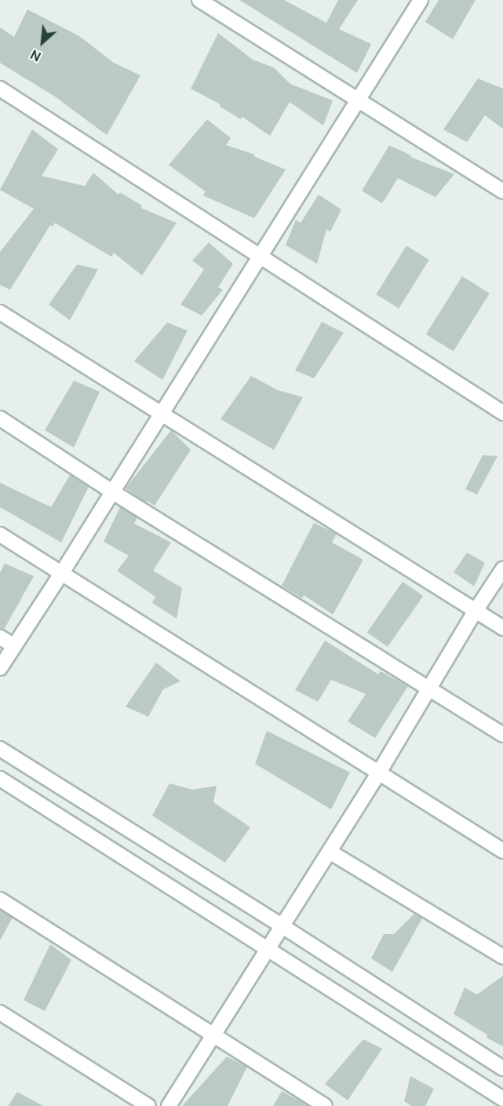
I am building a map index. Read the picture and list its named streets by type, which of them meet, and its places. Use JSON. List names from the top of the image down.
{
  "north": "bottom left"
}
